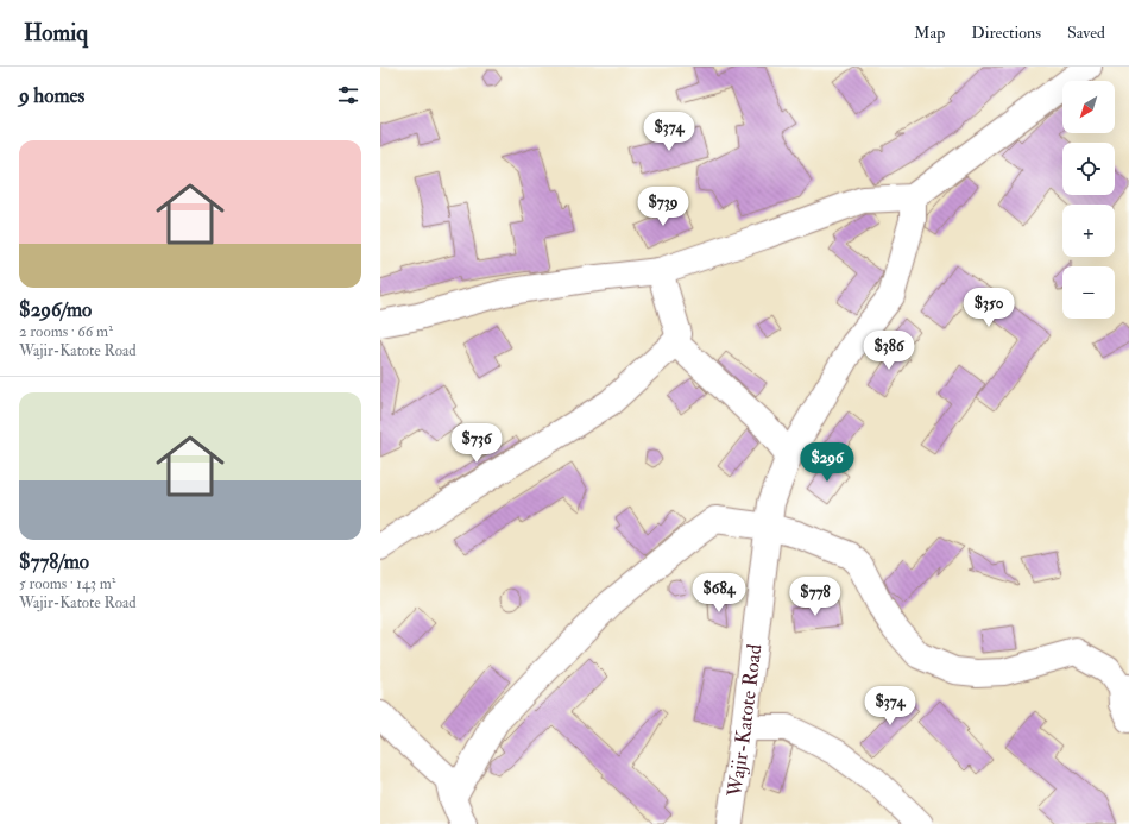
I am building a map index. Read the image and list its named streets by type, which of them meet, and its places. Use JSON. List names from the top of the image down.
{
  "streets": {
    "street": ["Wajir-Katote Road"]
  },
  "north": "bottom left",
  "page": {
    "header": "Homiq",
    "nav": ["Map", "Directions", "Saved"],
    "heading": "9 homes",
    "map_buttons": ["+", "−"],
    "price": [
      "$374",
      "$739",
      "$350",
      "$386",
      "$736",
      "$296",
      "$684",
      "$778",
      "$374"
    ],
    "list": [
      {
        "name": "$296/mo",
        "note": "2 rooms · 66 m² · Wajir-Katote Road"
      },
      {
        "name": "$778/mo",
        "note": "5 rooms · 143 m² · Wajir-Katote Road"
      }
    ]
  }
}
